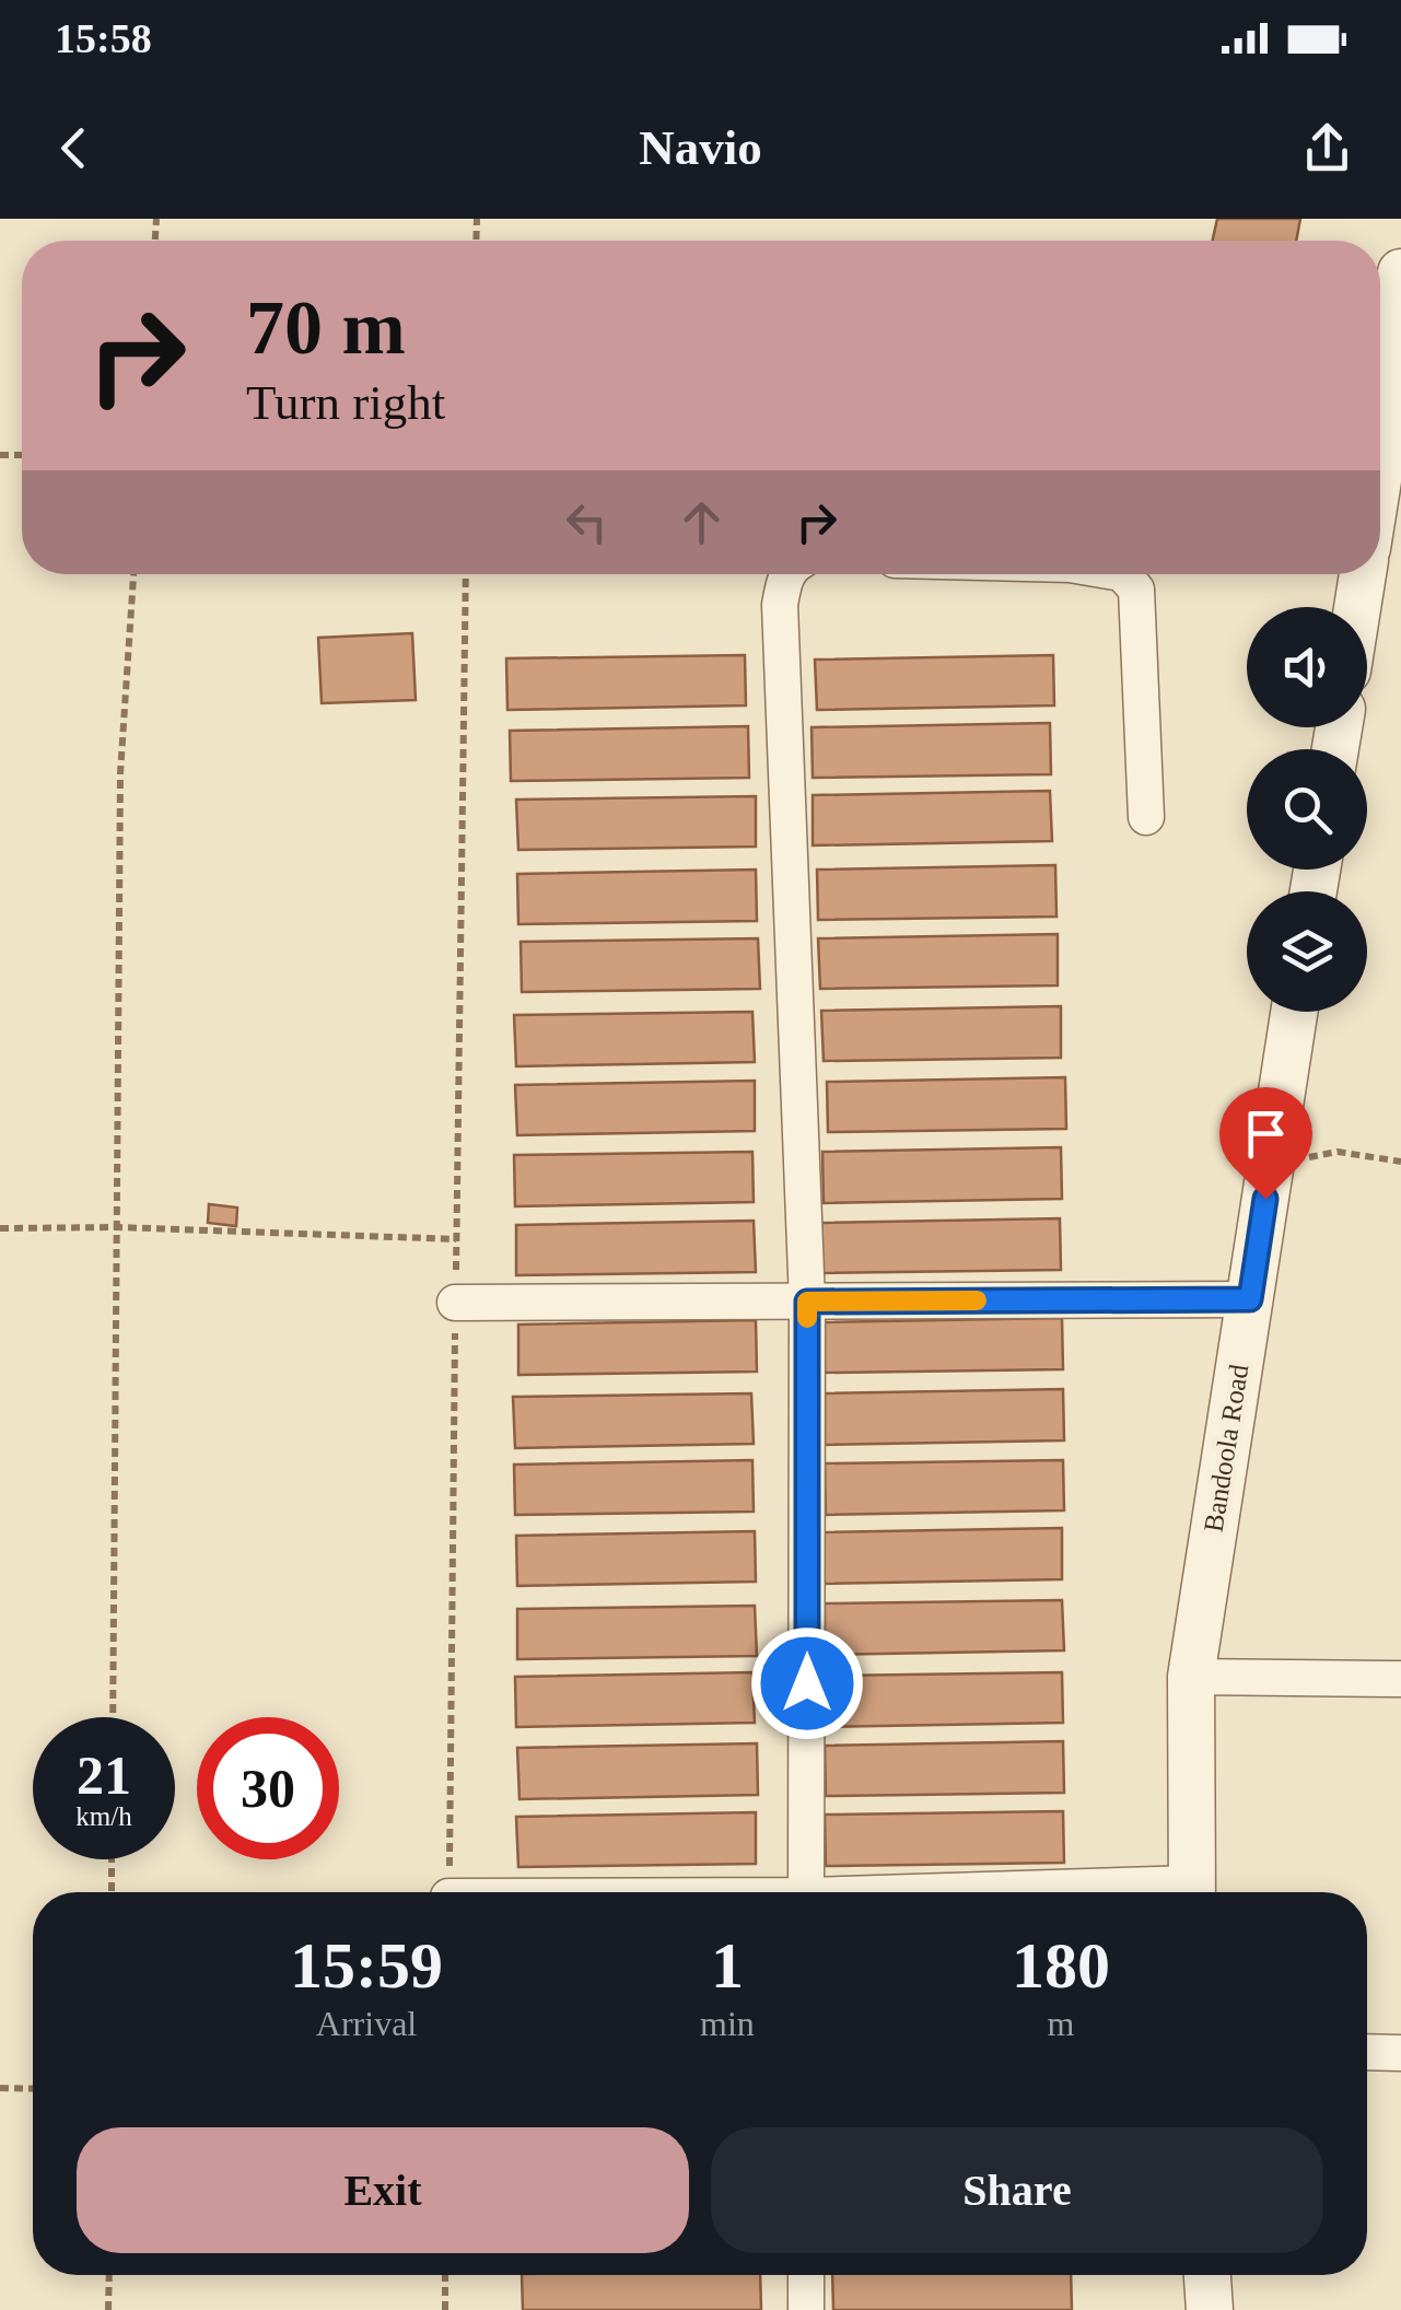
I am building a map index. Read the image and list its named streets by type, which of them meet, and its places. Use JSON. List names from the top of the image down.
{
  "streets": {
    "street": ["Bandoola Road"]
  },
  "page": {
    "status": "15:58",
    "header": "Navio",
    "turn": ["70 m", "Turn right"],
    "speed": "21 km/h",
    "limit": "30",
    "eta": [
      "15:59",
      "Arrival",
      "1",
      "min",
      "180",
      "m"
    ],
    "buttons": ["Exit", "Share"]
  }
}
